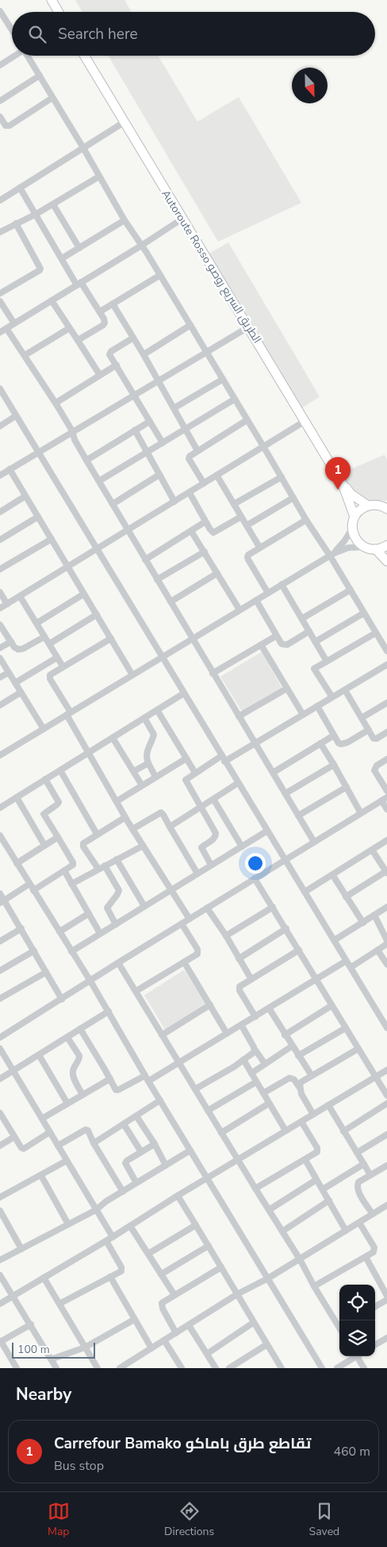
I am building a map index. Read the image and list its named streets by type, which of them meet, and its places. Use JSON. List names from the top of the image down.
{
  "streets": {
    "highway": ["Autoroute Rosso الطريق السريع روصو"]
  },
  "scale_bar": "100 m",
  "north": "bottom",
  "page": {
    "search": "Search here",
    "pins": "1",
    "scale": "100 m",
    "heading": "Nearby",
    "list": [
      {
        "mark": "1",
        "name": "Carrefour Bamako تقاطع طرق باماكو",
        "note": "Bus stop",
        "value": "460 m"
      }
    ],
    "nav": ["Map", "Directions", "Saved"]
  }
}
